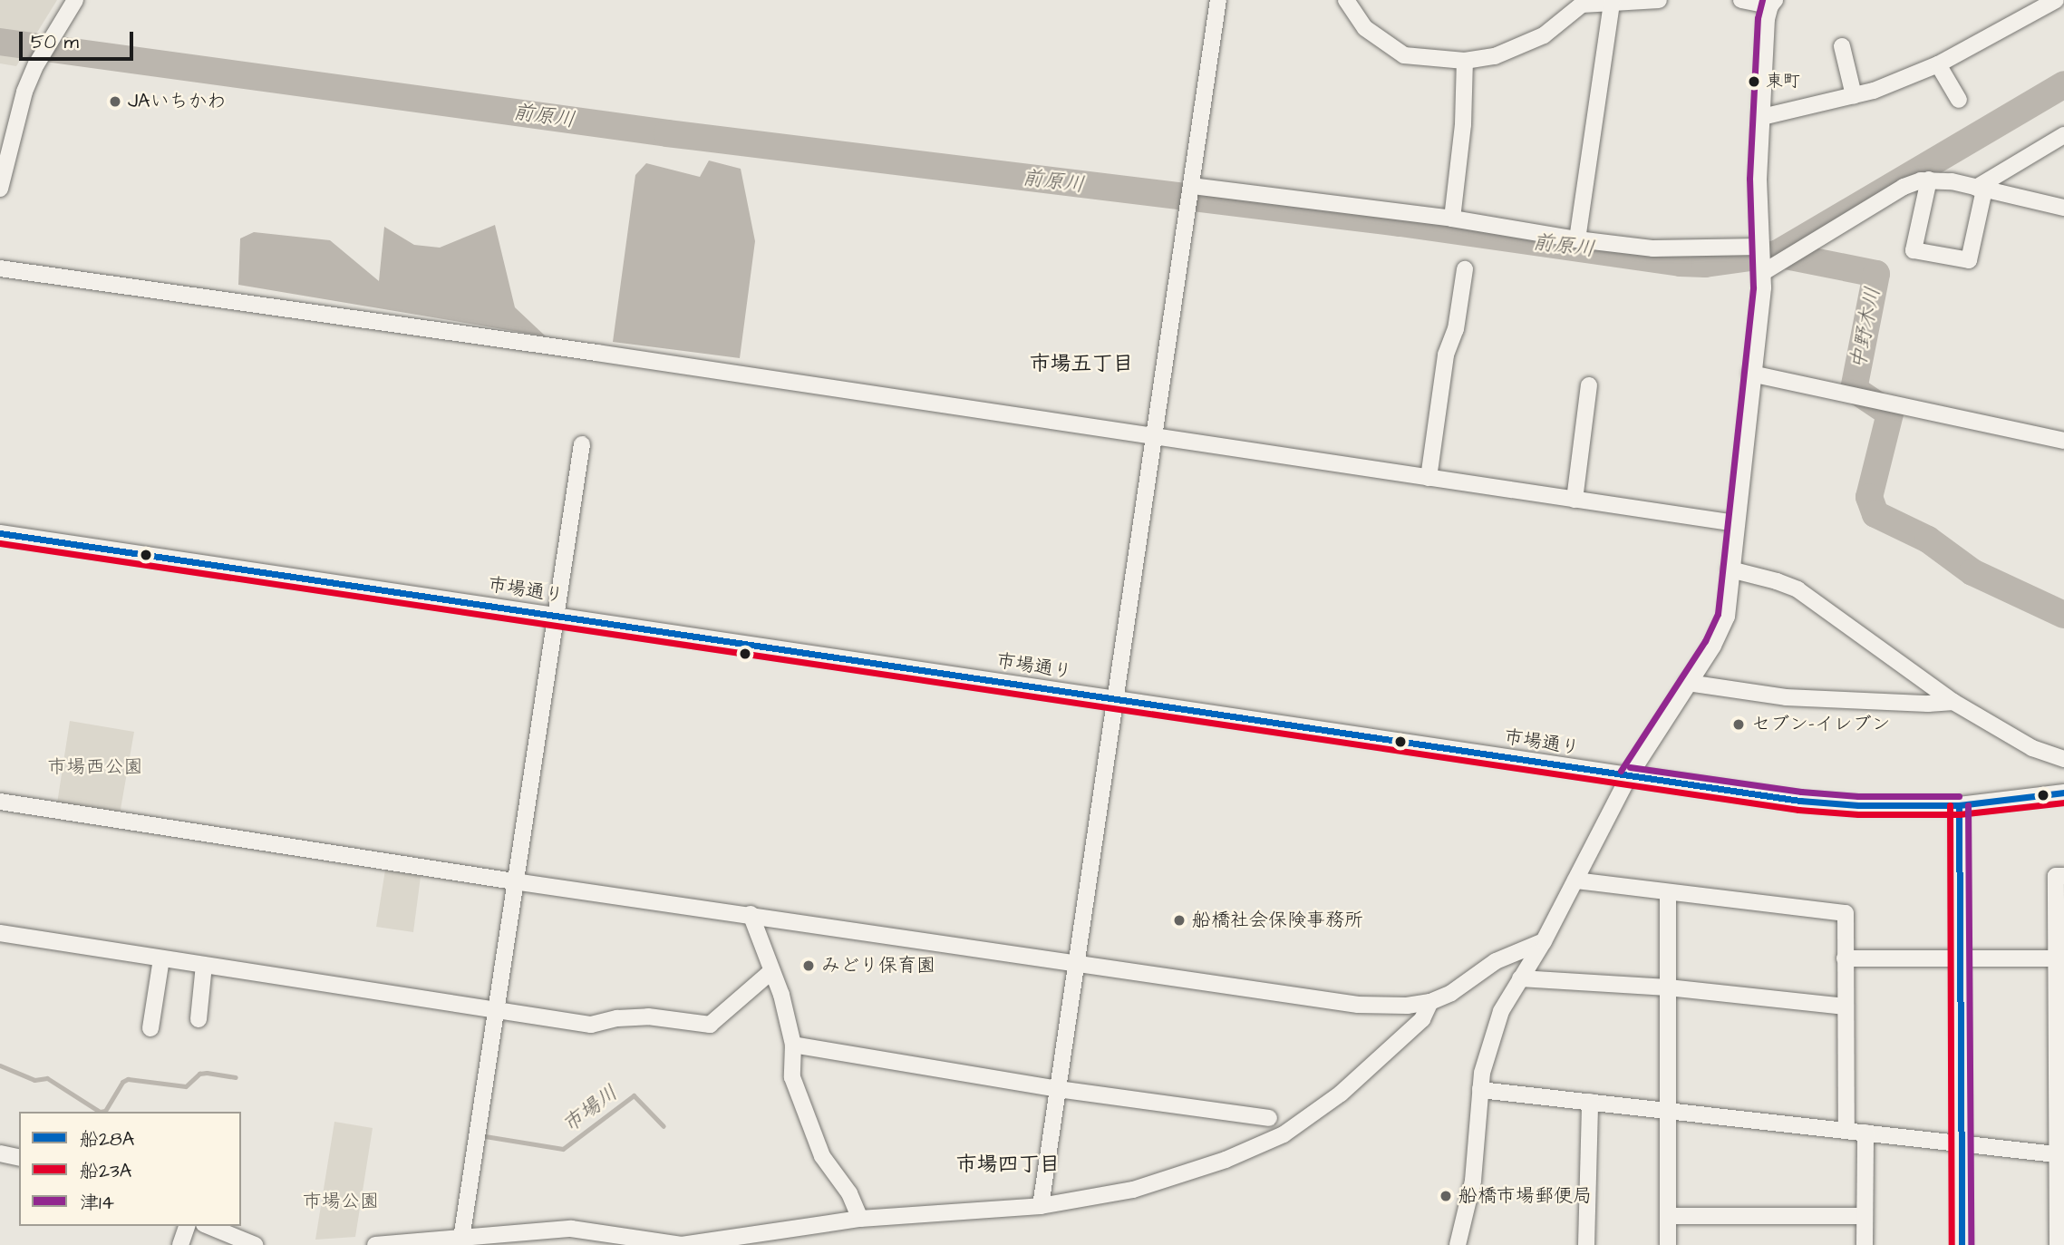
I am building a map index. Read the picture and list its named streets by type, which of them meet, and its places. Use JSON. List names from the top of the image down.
{
  "streets": {
    "street": ["市場通り"]
  },
  "districts": ["市場五丁目", "市場四丁目"],
  "water": ["前原川", "中野木川", "市場川"],
  "parks": ["市場西公園", "市場公園"],
  "places": [
    "東町",
    "JAいちかわ",
    "セブン-イレブン",
    "船橋社会保険事務所",
    "みどり保育園",
    "船橋市場郵便局"
  ],
  "lines": ["transit line 津14", "transit line 船28A", "transit line 船23A"],
  "legend": ["船28A", "船23A", "津14"],
  "scale_bar": "50 m"
}
